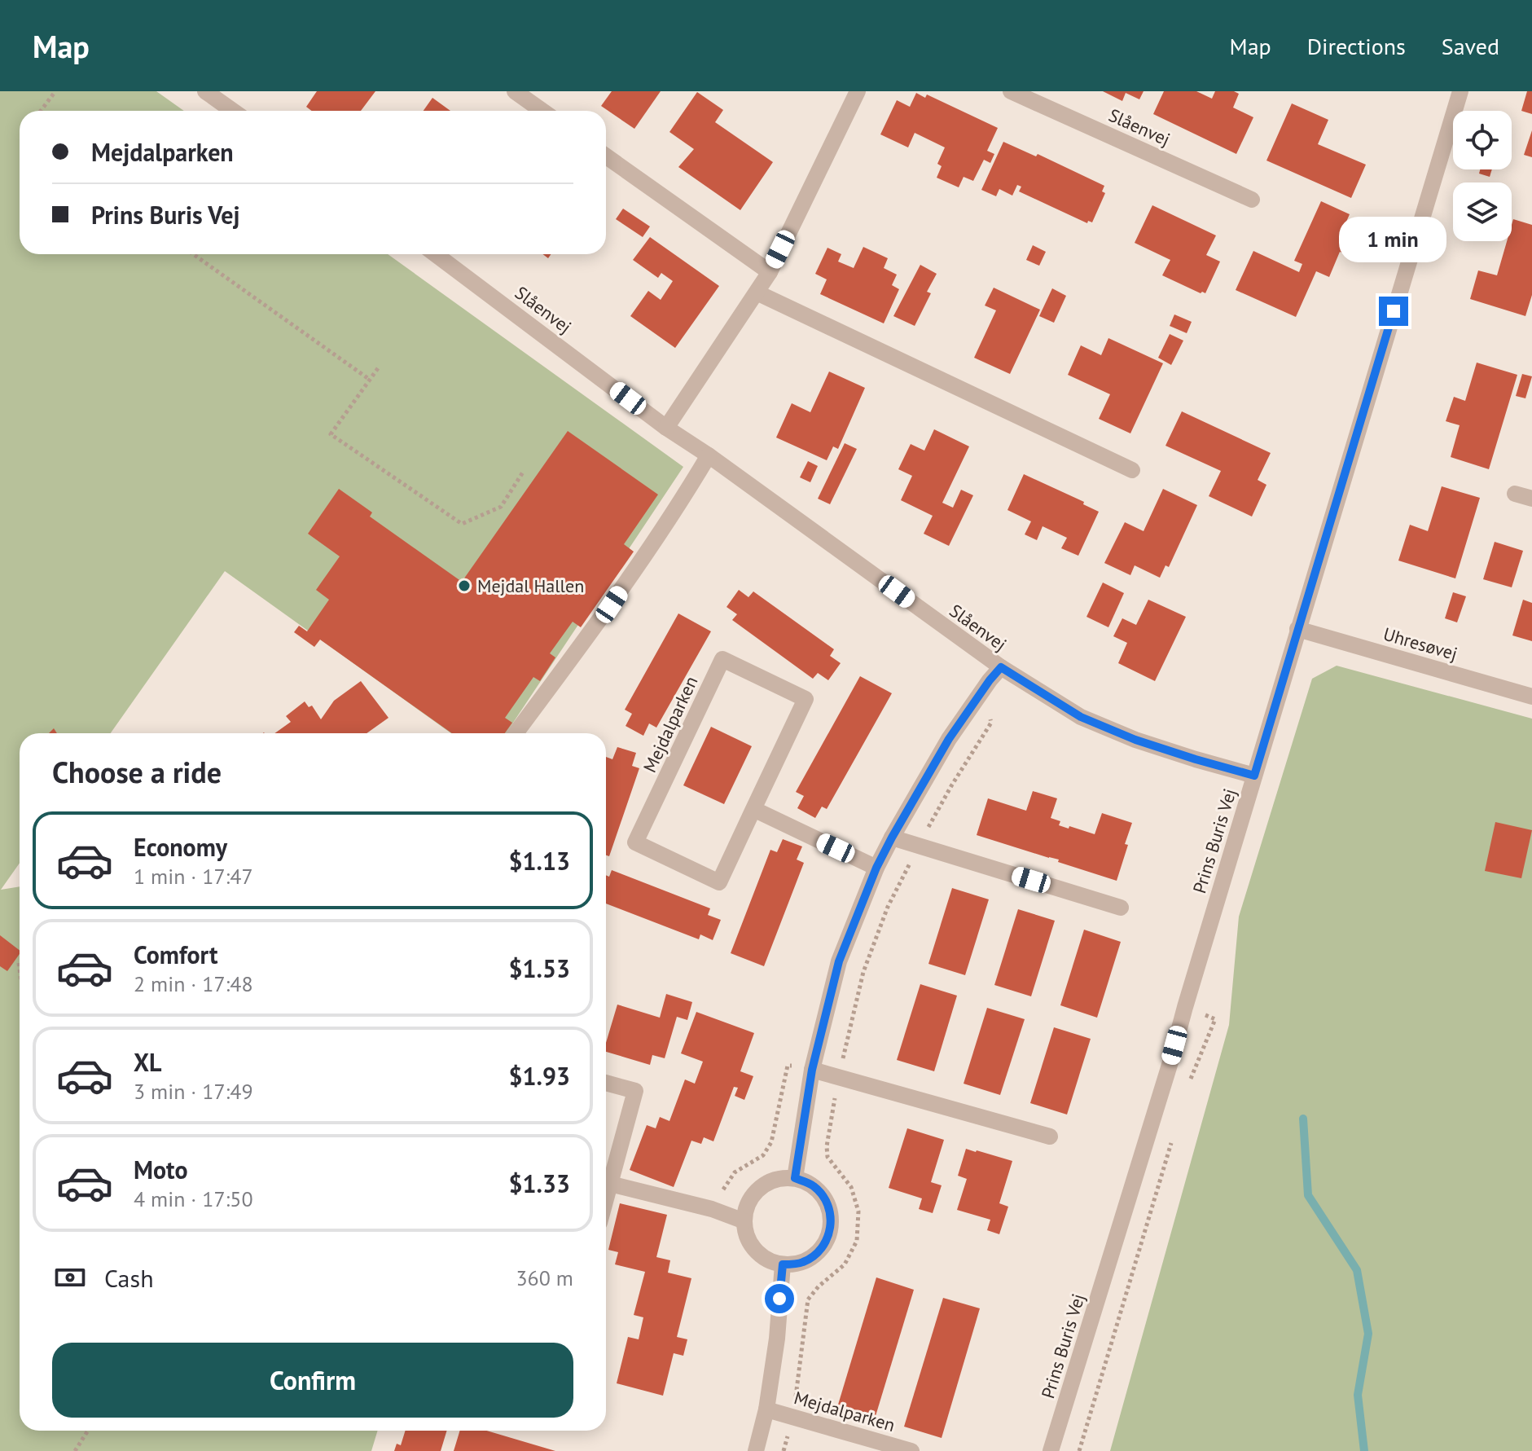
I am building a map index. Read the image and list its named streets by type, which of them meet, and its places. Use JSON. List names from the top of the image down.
{
  "streets": {
    "street": [
      "Slåenvej",
      "Uhresøvej",
      "Mejdalparken",
      "Prins Buris Vej"
    ]
  },
  "crossings": [
    ["Slåenvej", "Prins Buris Vej"],
    ["Uhresøvej", "Prins Buris Vej"]
  ],
  "places": ["Mejdal Hallen"],
  "page": {
    "header": "Map",
    "nav": ["Map", "Directions", "Saved"],
    "banner": ["Mejdalparken", "Prins Buris Vej"],
    "bubble": "1 min",
    "heading": "Choose a ride",
    "list": [
      {
        "name": "Economy",
        "note": "1 min · 17:47",
        "value": "$1.13"
      },
      {
        "name": "Comfort",
        "note": "2 min · 17:48",
        "value": "$1.53"
      },
      {
        "name": "XL",
        "note": "3 min · 17:49",
        "value": "$1.93"
      },
      {
        "name": "Moto",
        "note": "4 min · 17:50",
        "value": "$1.33"
      }
    ],
    "pay": ["Cash", "360 m"],
    "buttons": "Confirm"
  }
}
